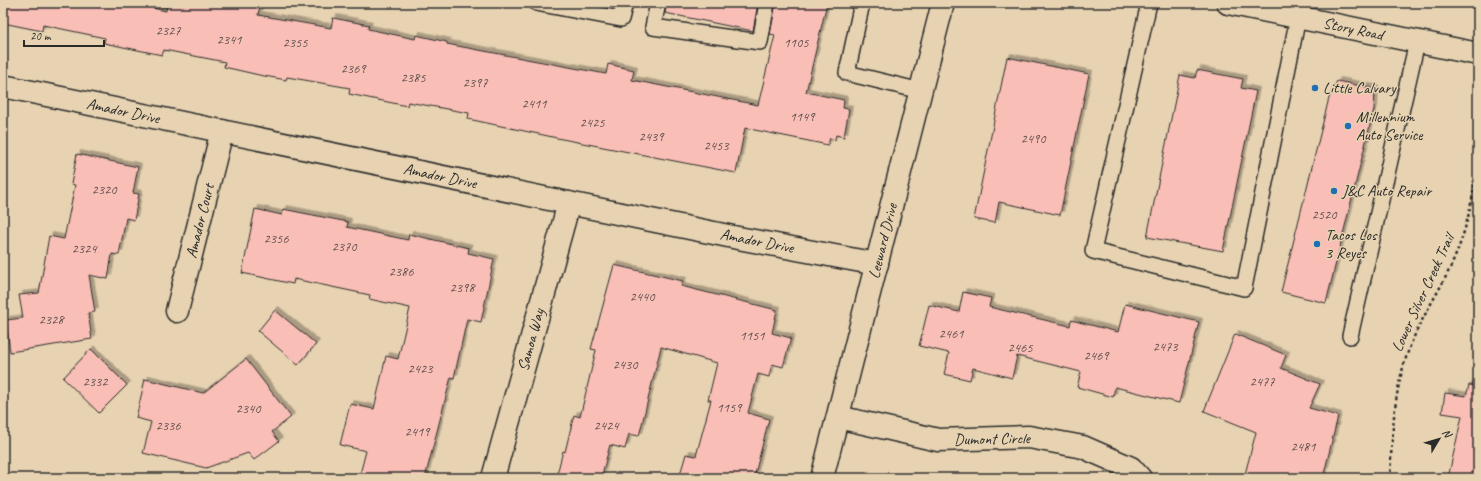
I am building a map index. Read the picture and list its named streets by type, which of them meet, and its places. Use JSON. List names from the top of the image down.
{
  "streets": {
    "street": [
      "Story Road",
      "Amador Drive",
      "Amador Court",
      "Leeward Drive",
      "Samoa Way",
      "Dumont Circle"
    ],
    "path": ["Lower Silver Creek Trail"]
  },
  "crossings": [
    ["Amador Drive", "Amador Court"],
    ["Amador Drive", "Leeward Drive"],
    ["Amador Drive", "Samoa Way"],
    ["Leeward Drive", "Dumont Circle"]
  ],
  "places": [
    "Little Calvary",
    "Millennium Auto Service",
    "J&C Auto Repair",
    "Tacos Los 3 Reyes"
  ],
  "house_numbers": [
    "2327",
    "2341",
    "2355",
    "1105",
    "2369",
    "2385",
    "2397",
    "2411",
    "1149",
    "2425",
    "2439",
    "2490",
    "2453",
    "2320",
    "2520",
    "2356",
    "2370",
    "2324",
    "2386",
    "2398",
    "2440",
    "2328",
    "2461",
    "1151",
    "2473",
    "2465",
    "2469",
    "2430",
    "2423",
    "2332",
    "2477",
    "1159",
    "2340",
    "2336",
    "2424",
    "2419",
    "2481"
  ],
  "scale_bar": "20 m",
  "north": "top right"
}
